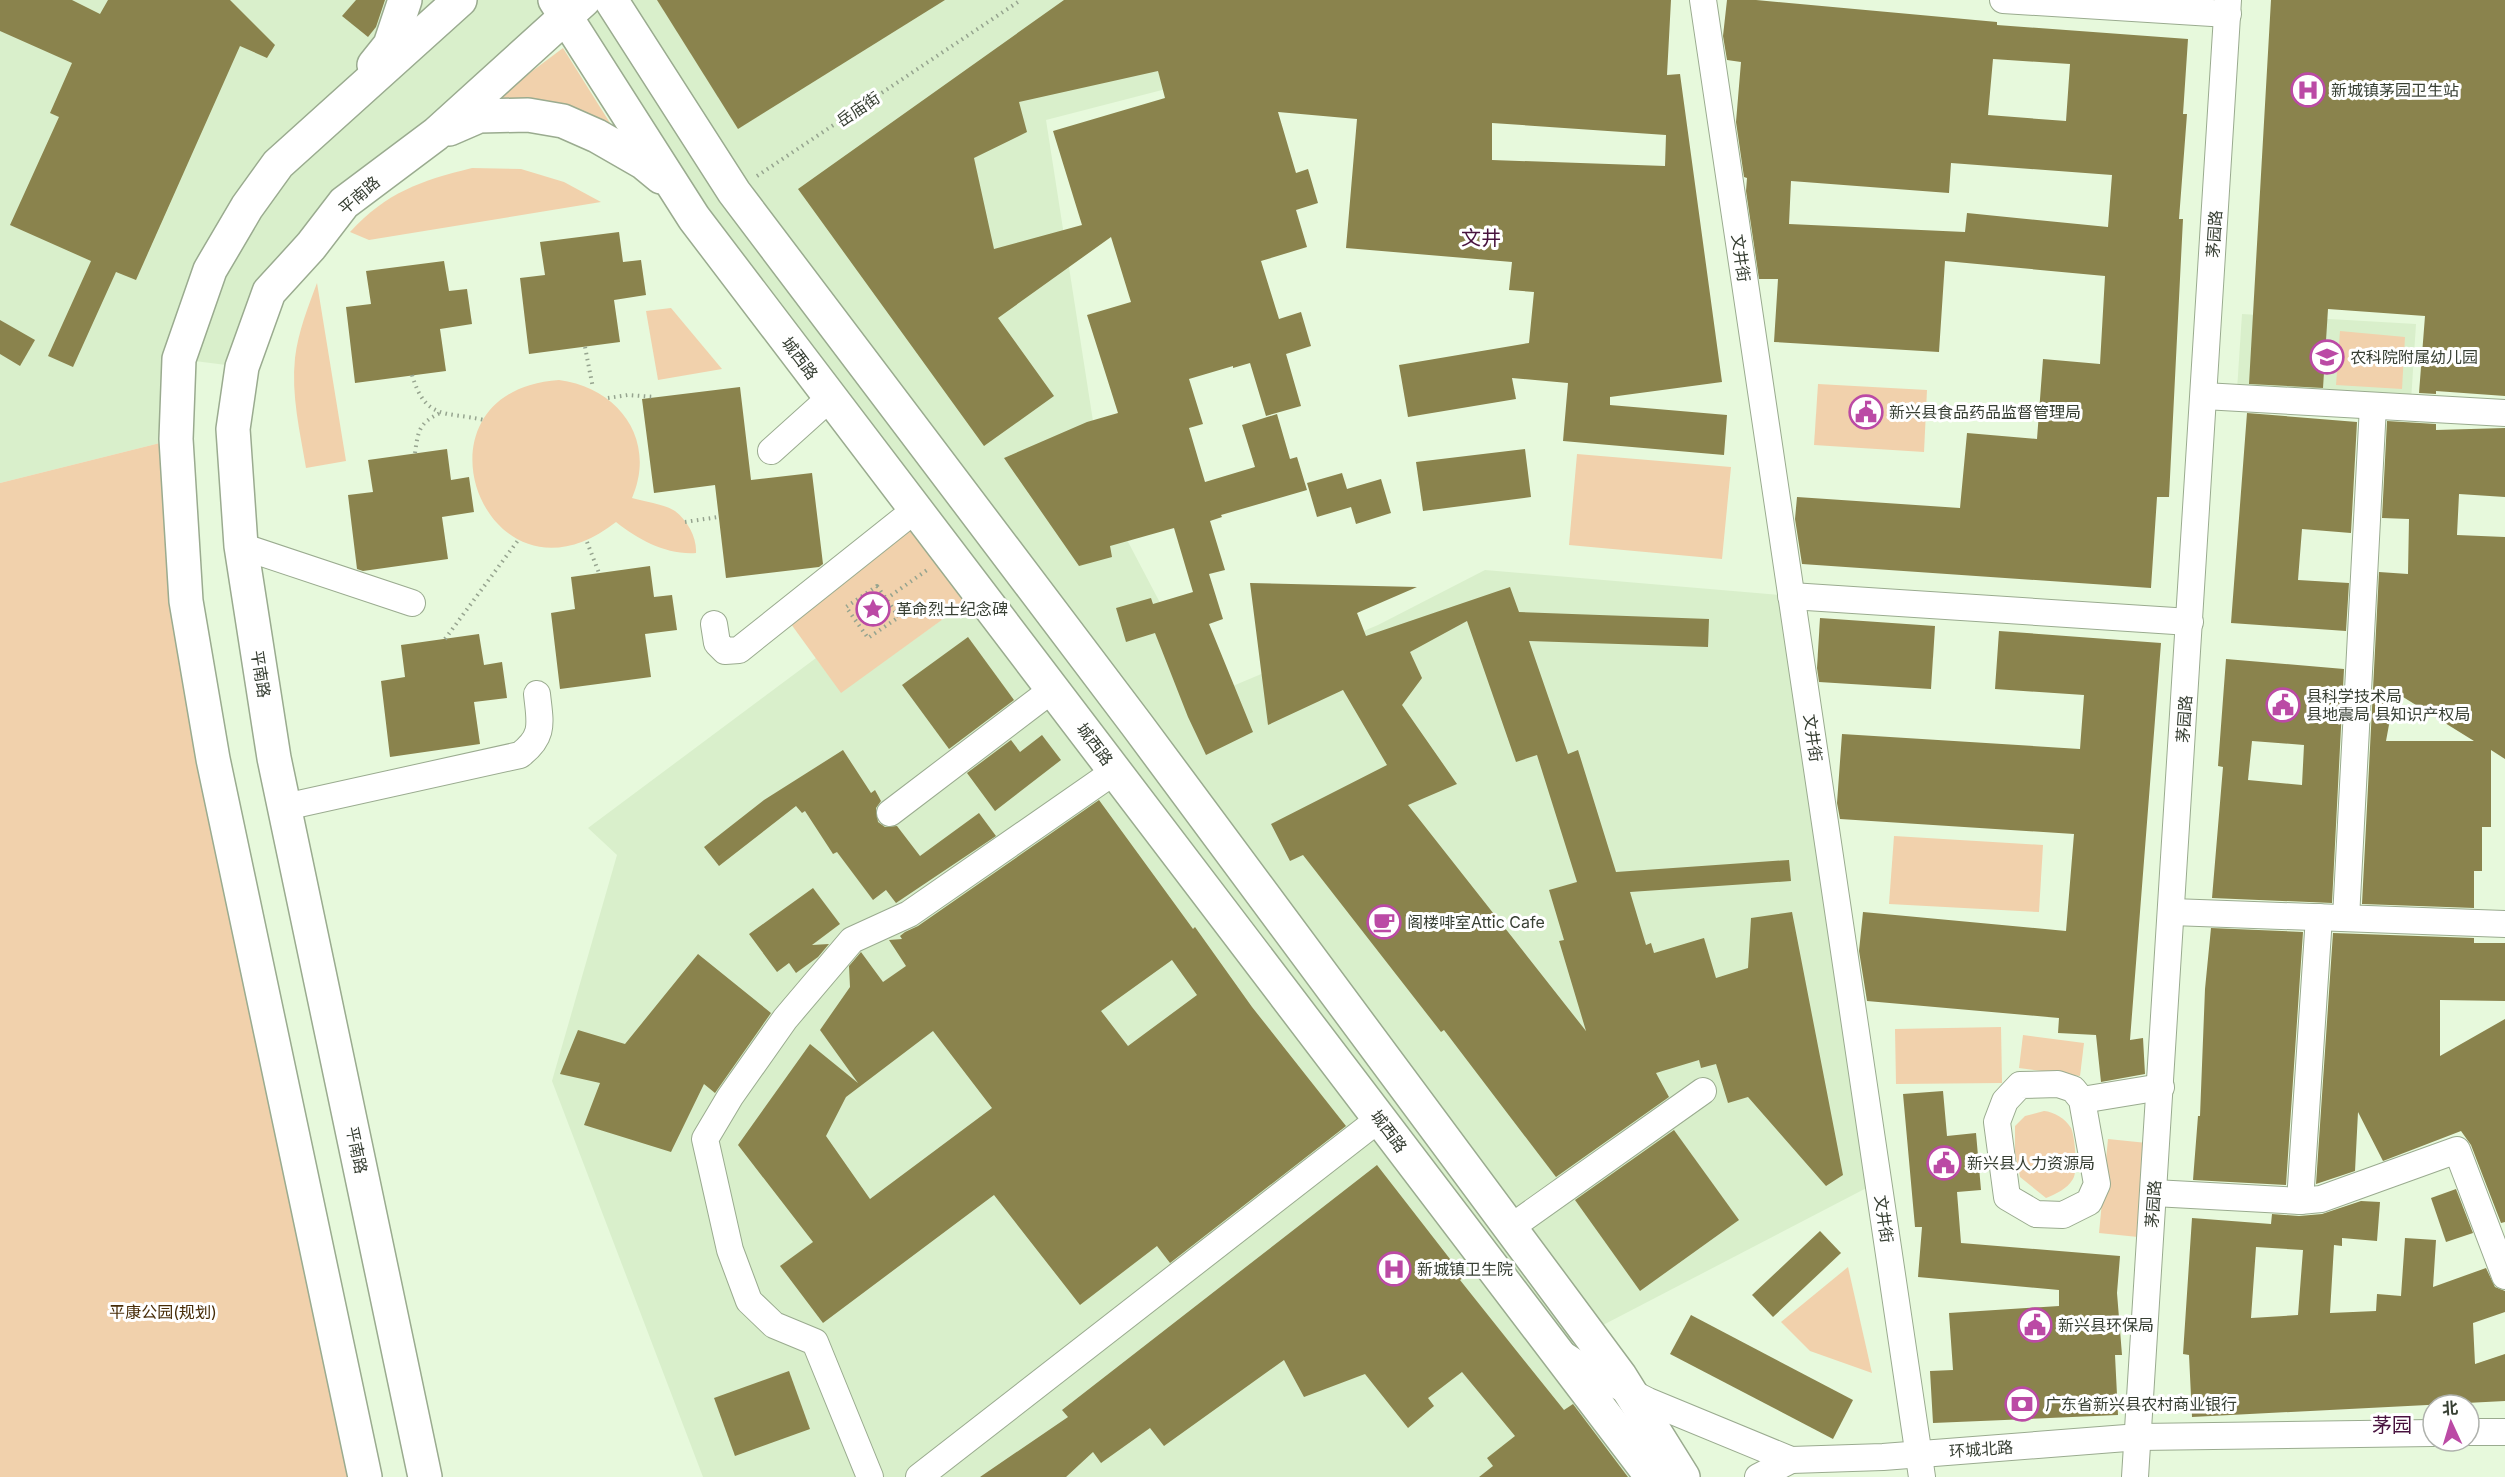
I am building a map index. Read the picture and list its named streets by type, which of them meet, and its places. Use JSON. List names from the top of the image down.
{
  "streets": {
    "main road": ["平南路", "城西路"],
    "street": ["茅园路", "文井街", "环城北路"],
    "path": ["岳庙街"]
  },
  "crossings": [
    ["平南路", "城西路"],
    ["茅园路", "环城北路"],
    ["文井街", "环城北路"],
    ["城西路", "环城北路"]
  ],
  "districts": ["文井", "茅园"],
  "parks": ["平康公园(规划)"],
  "places": {
    "hospital": ["新城镇茅园卫生站", "新城镇卫生院"],
    "school or university": ["农科院附属幼儿园"],
    "public building": [
      "新兴县食品药品监督管理局",
      "县科学技术局 县地震局 县知识产权局",
      "新兴县人力资源局",
      "新兴县环保局"
    ],
    "place": ["革命烈士纪念碑"],
    "cafe": ["阁楼啡室Attic Cafe"],
    "bank": ["广东省新兴县农村商业银行"]
  },
  "north": "top"
}
